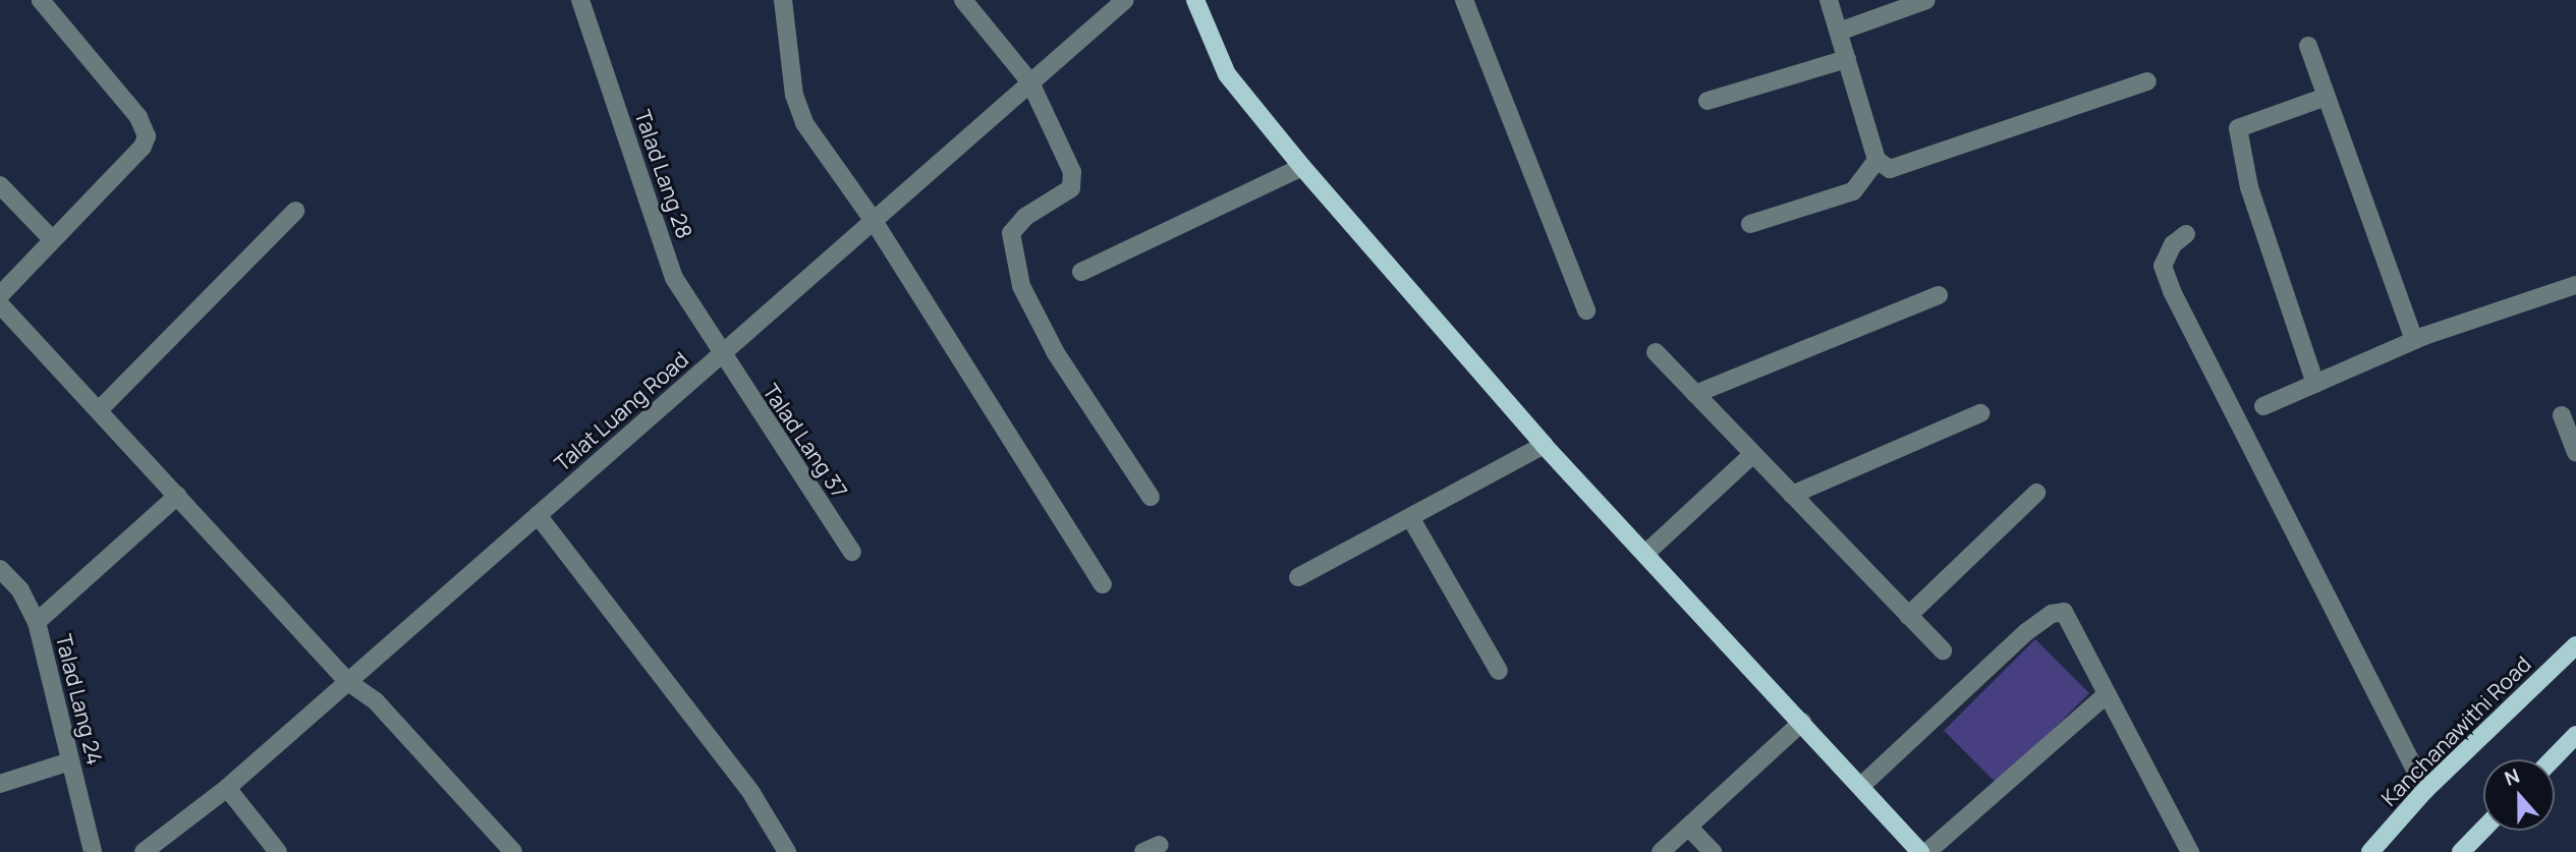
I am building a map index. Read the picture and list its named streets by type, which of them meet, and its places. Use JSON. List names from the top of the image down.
{
  "streets": {
    "main road": ["Kanchanawithi Road"],
    "street": [
      "Talad Lang 28",
      "Talat Luang Road",
      "Talad Lang 37",
      "Talad Lang 24"
    ]
  },
  "crossings": [
    ["Talad Lang 28", "Talat Luang Road"],
    ["Talad Lang 28", "Talad Lang 37"],
    ["Talat Luang Road", "Talad Lang 37"]
  ],
  "north": "top"
}
